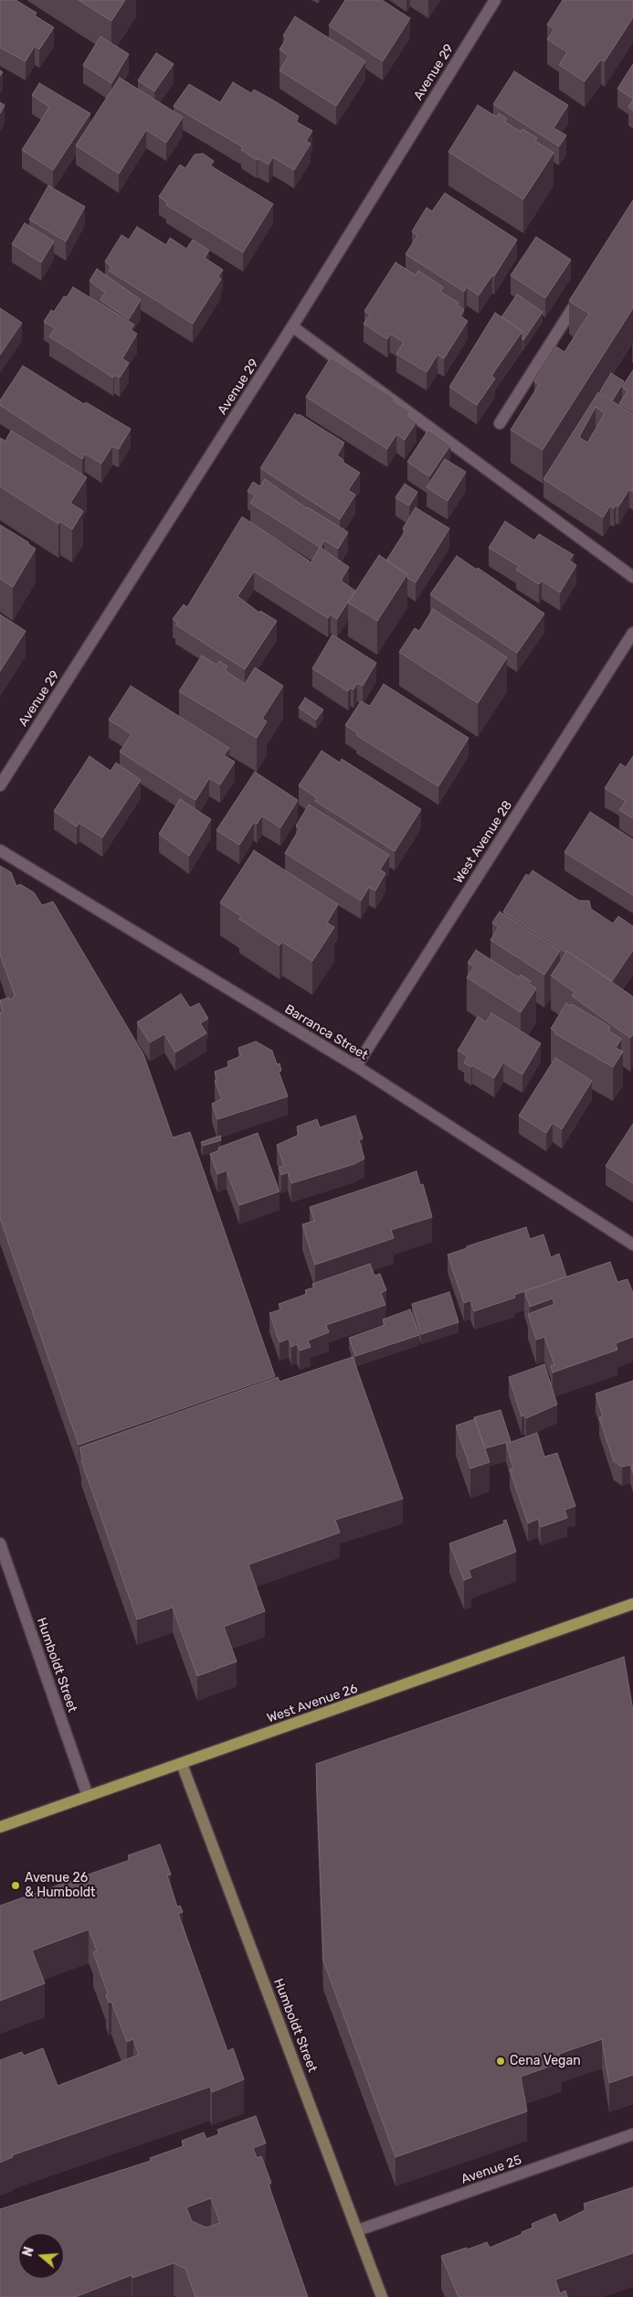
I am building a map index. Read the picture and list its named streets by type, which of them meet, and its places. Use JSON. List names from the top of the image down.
{
  "streets": {
    "main road": ["West Avenue 26"],
    "street": [
      "Avenue 29",
      "West Avenue 28",
      "Barranca Street",
      "Humboldt Street",
      "Avenue 25"
    ]
  },
  "crossings": [
    ["West Avenue 28", "Barranca Street"],
    ["Humboldt Street", "West Avenue 26"],
    ["Humboldt Street", "Avenue 25"]
  ],
  "places": ["Avenue 26 & Humboldt", "Cena Vegan"],
  "north": "left"
}
